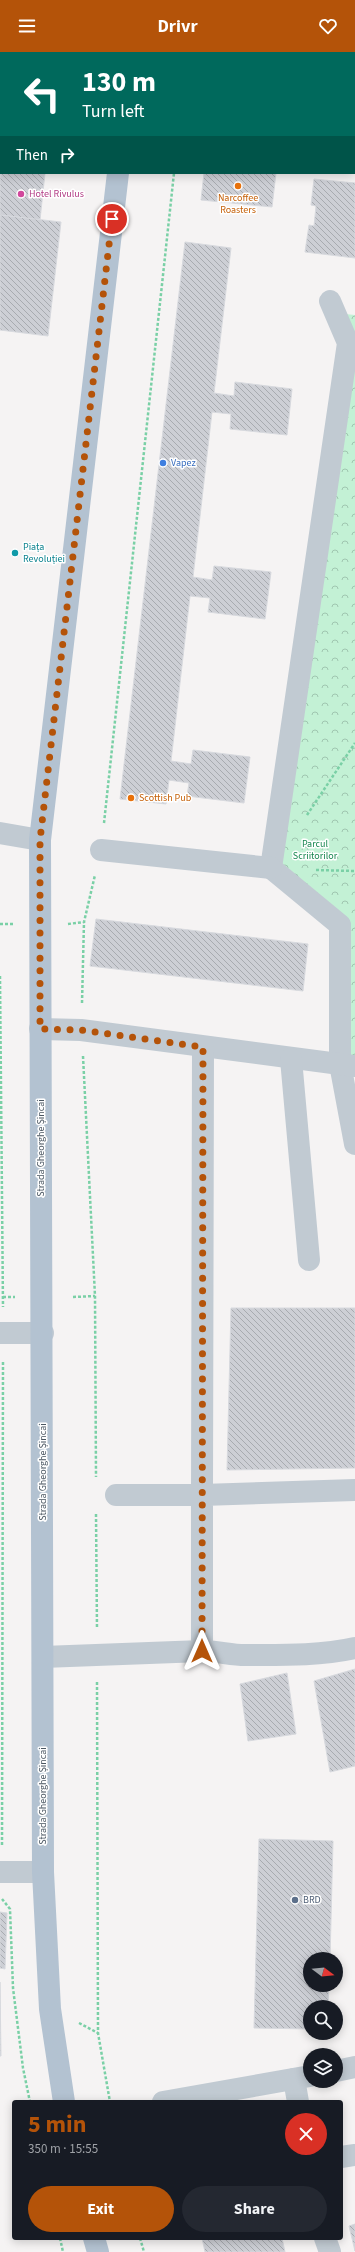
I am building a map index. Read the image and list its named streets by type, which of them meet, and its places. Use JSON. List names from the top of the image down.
{
  "streets": {
    "main road": ["Strada Gheorghe Șincai"]
  },
  "parks": ["Parcul Scriitorilor"],
  "places": [
    "Narcoffee Roasters",
    "Hotel Rivulus",
    "Vapez",
    "Piața Revoluției",
    "Scottish Pub",
    "BRD"
  ],
  "north": "right",
  "page": {
    "header": "Drivr",
    "turn": ["130 m", "Turn left"],
    "then": "Then",
    "heading": ["5 min", "350 m · 15:55"],
    "buttons": ["Exit", "Share"]
  }
}
